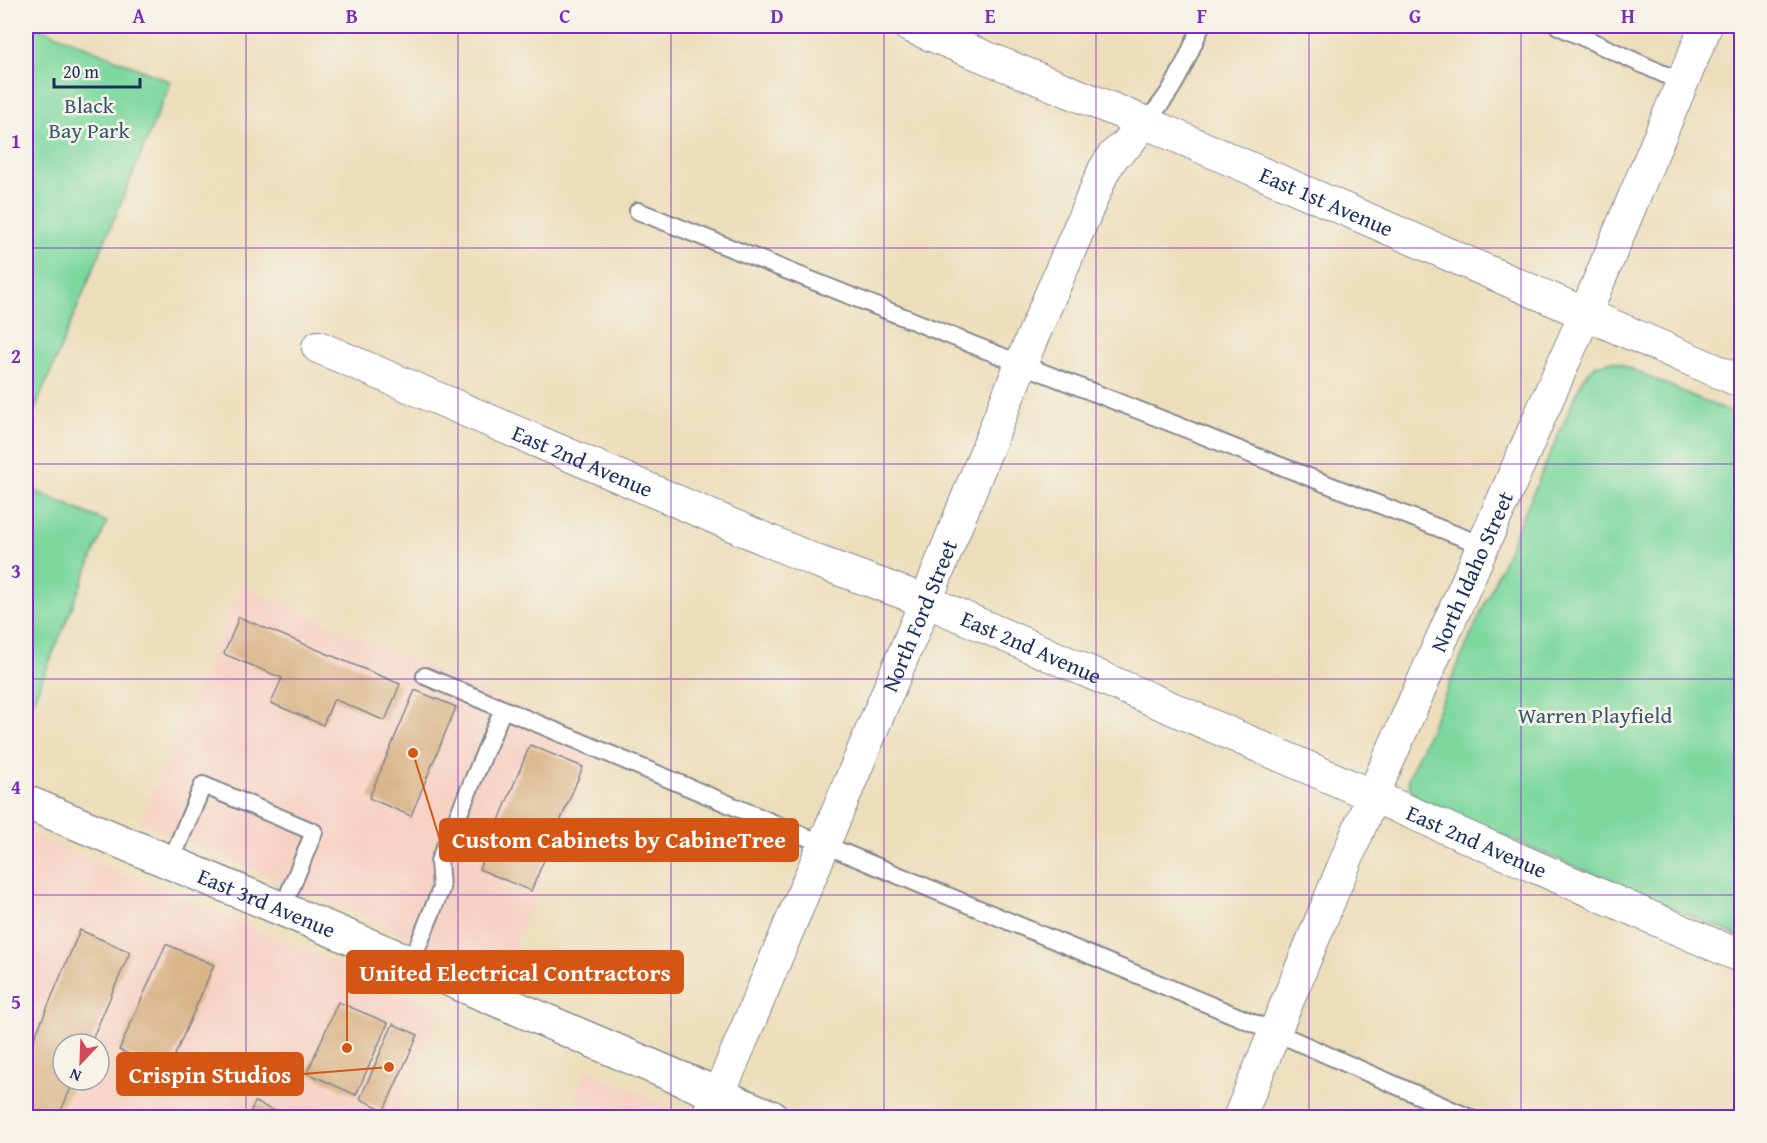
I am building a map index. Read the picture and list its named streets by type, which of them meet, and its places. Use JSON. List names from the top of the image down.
{
  "streets": {
    "street": [
      "East 1st Avenue",
      "East 2nd Avenue",
      "North Idaho Street",
      "North Ford Street",
      "East 3rd Avenue"
    ]
  },
  "crossings": [
    ["East 1st Avenue", "North Idaho Street"],
    ["East 1st Avenue", "North Ford Street"],
    ["East 2nd Avenue", "North Idaho Street"],
    ["East 2nd Avenue", "North Ford Street"],
    ["North Ford Street", "East 3rd Avenue"]
  ],
  "parks": ["Black Bay Park", "Warren Playfield"],
  "places": ["Custom Cabinets by CabineTree", "United Electrical Contractors", "Crispin Studios"],
  "scale_bar": "20 m",
  "north": "bottom left",
  "grid": {
    "columns": [
      "A",
      "B",
      "C",
      "D",
      "E",
      "F",
      "G",
      "H"
    ],
    "rows": [
      "1",
      "2",
      "3",
      "4",
      "5"
    ]
  }
}
